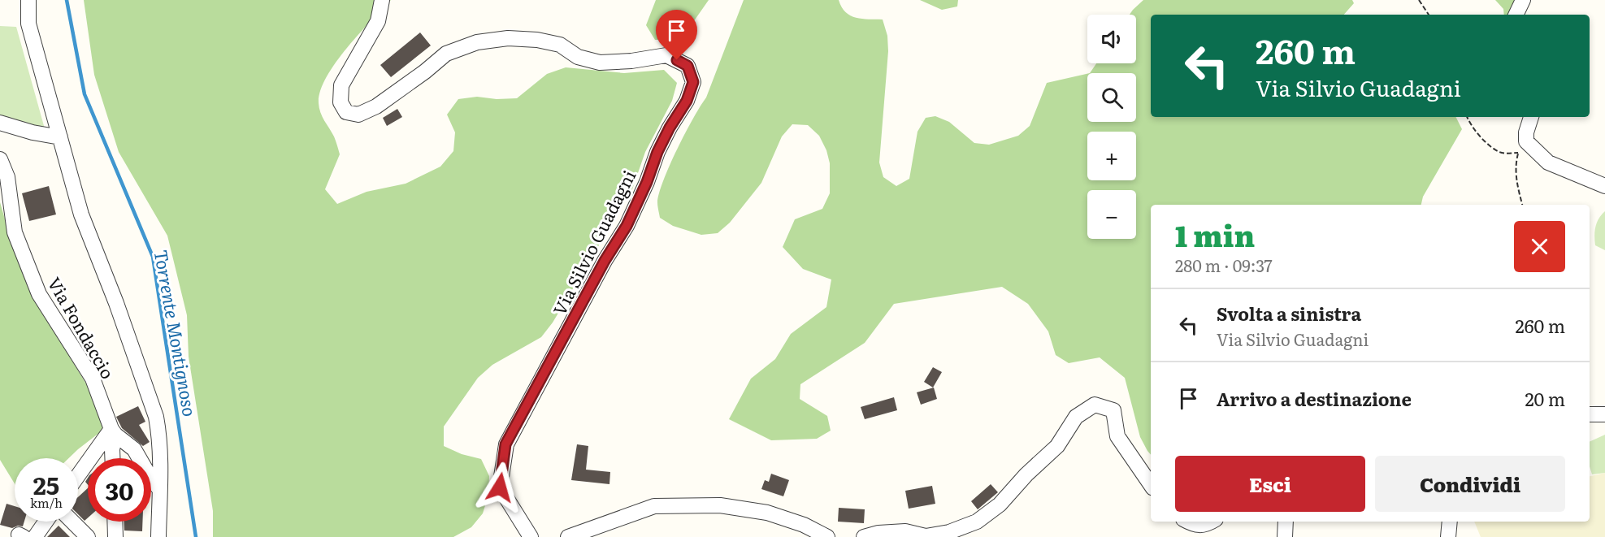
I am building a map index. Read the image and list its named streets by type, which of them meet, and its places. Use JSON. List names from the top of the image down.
{
  "streets": {
    "street": ["Via Silvio Guadagni", "Via Fondaccio"]
  },
  "water": ["Torrente Montignoso"],
  "page": {
    "map_buttons": ["+", "−"],
    "turn": ["260 m", "Via Silvio Guadagni"],
    "heading": ["1 min", "280 m · 09:37"],
    "list": [
      {
        "name": "Svolta a sinistra",
        "note": "Via Silvio Guadagni",
        "value": "260 m"
      },
      {
        "name": "Arrivo a destinazione",
        "value": "20 m"
      }
    ],
    "buttons": ["Esci", "Condividi"],
    "speed": "25 km/h",
    "limit": "30"
  }
}
